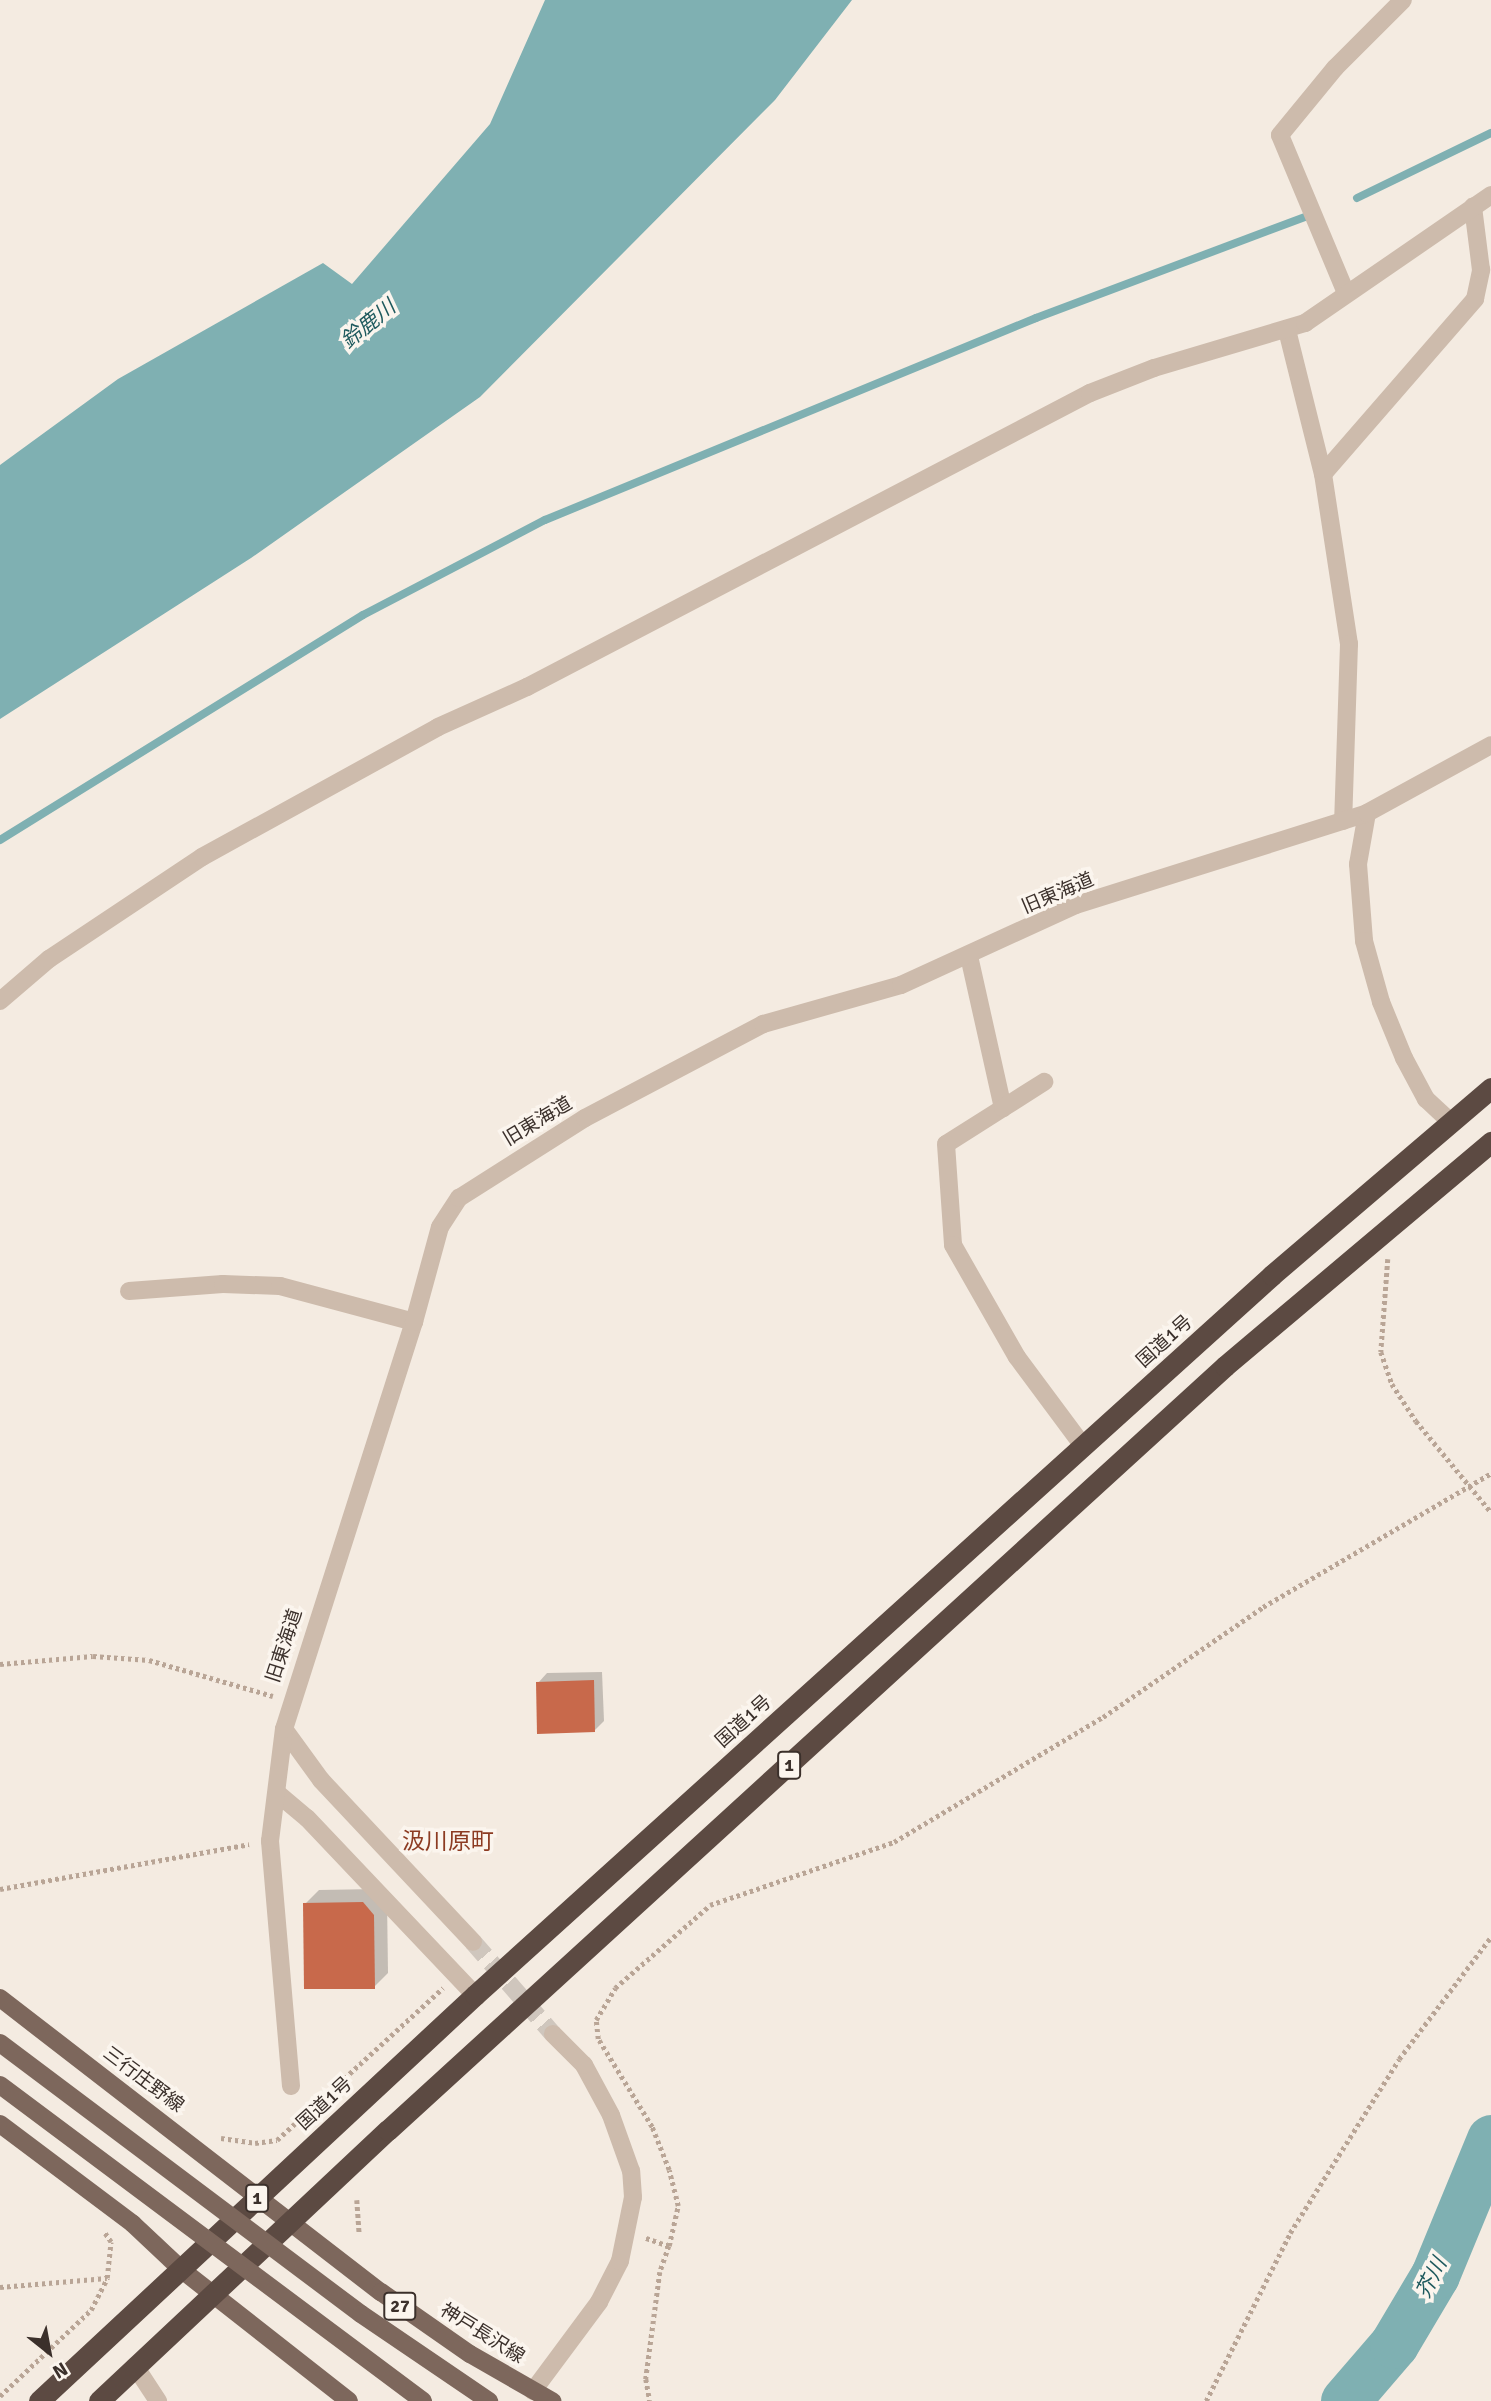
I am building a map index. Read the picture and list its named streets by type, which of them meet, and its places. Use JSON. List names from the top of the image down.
{
  "streets": {
    "highway": ["国道1号", "1"],
    "main road": ["三行庄野線", "27", "神戸長沢線"],
    "street": ["旧東海道"]
  },
  "crossings": [
    ["国道1号", "三行庄野線"],
    ["国道1号", "神戸長沢線"],
    ["1", "神戸長沢線"],
    ["三行庄野線", "神戸長沢線"]
  ],
  "districts": ["汲川原町"],
  "water": ["鈴鹿川", "芥川"],
  "north": "bottom right"
}
